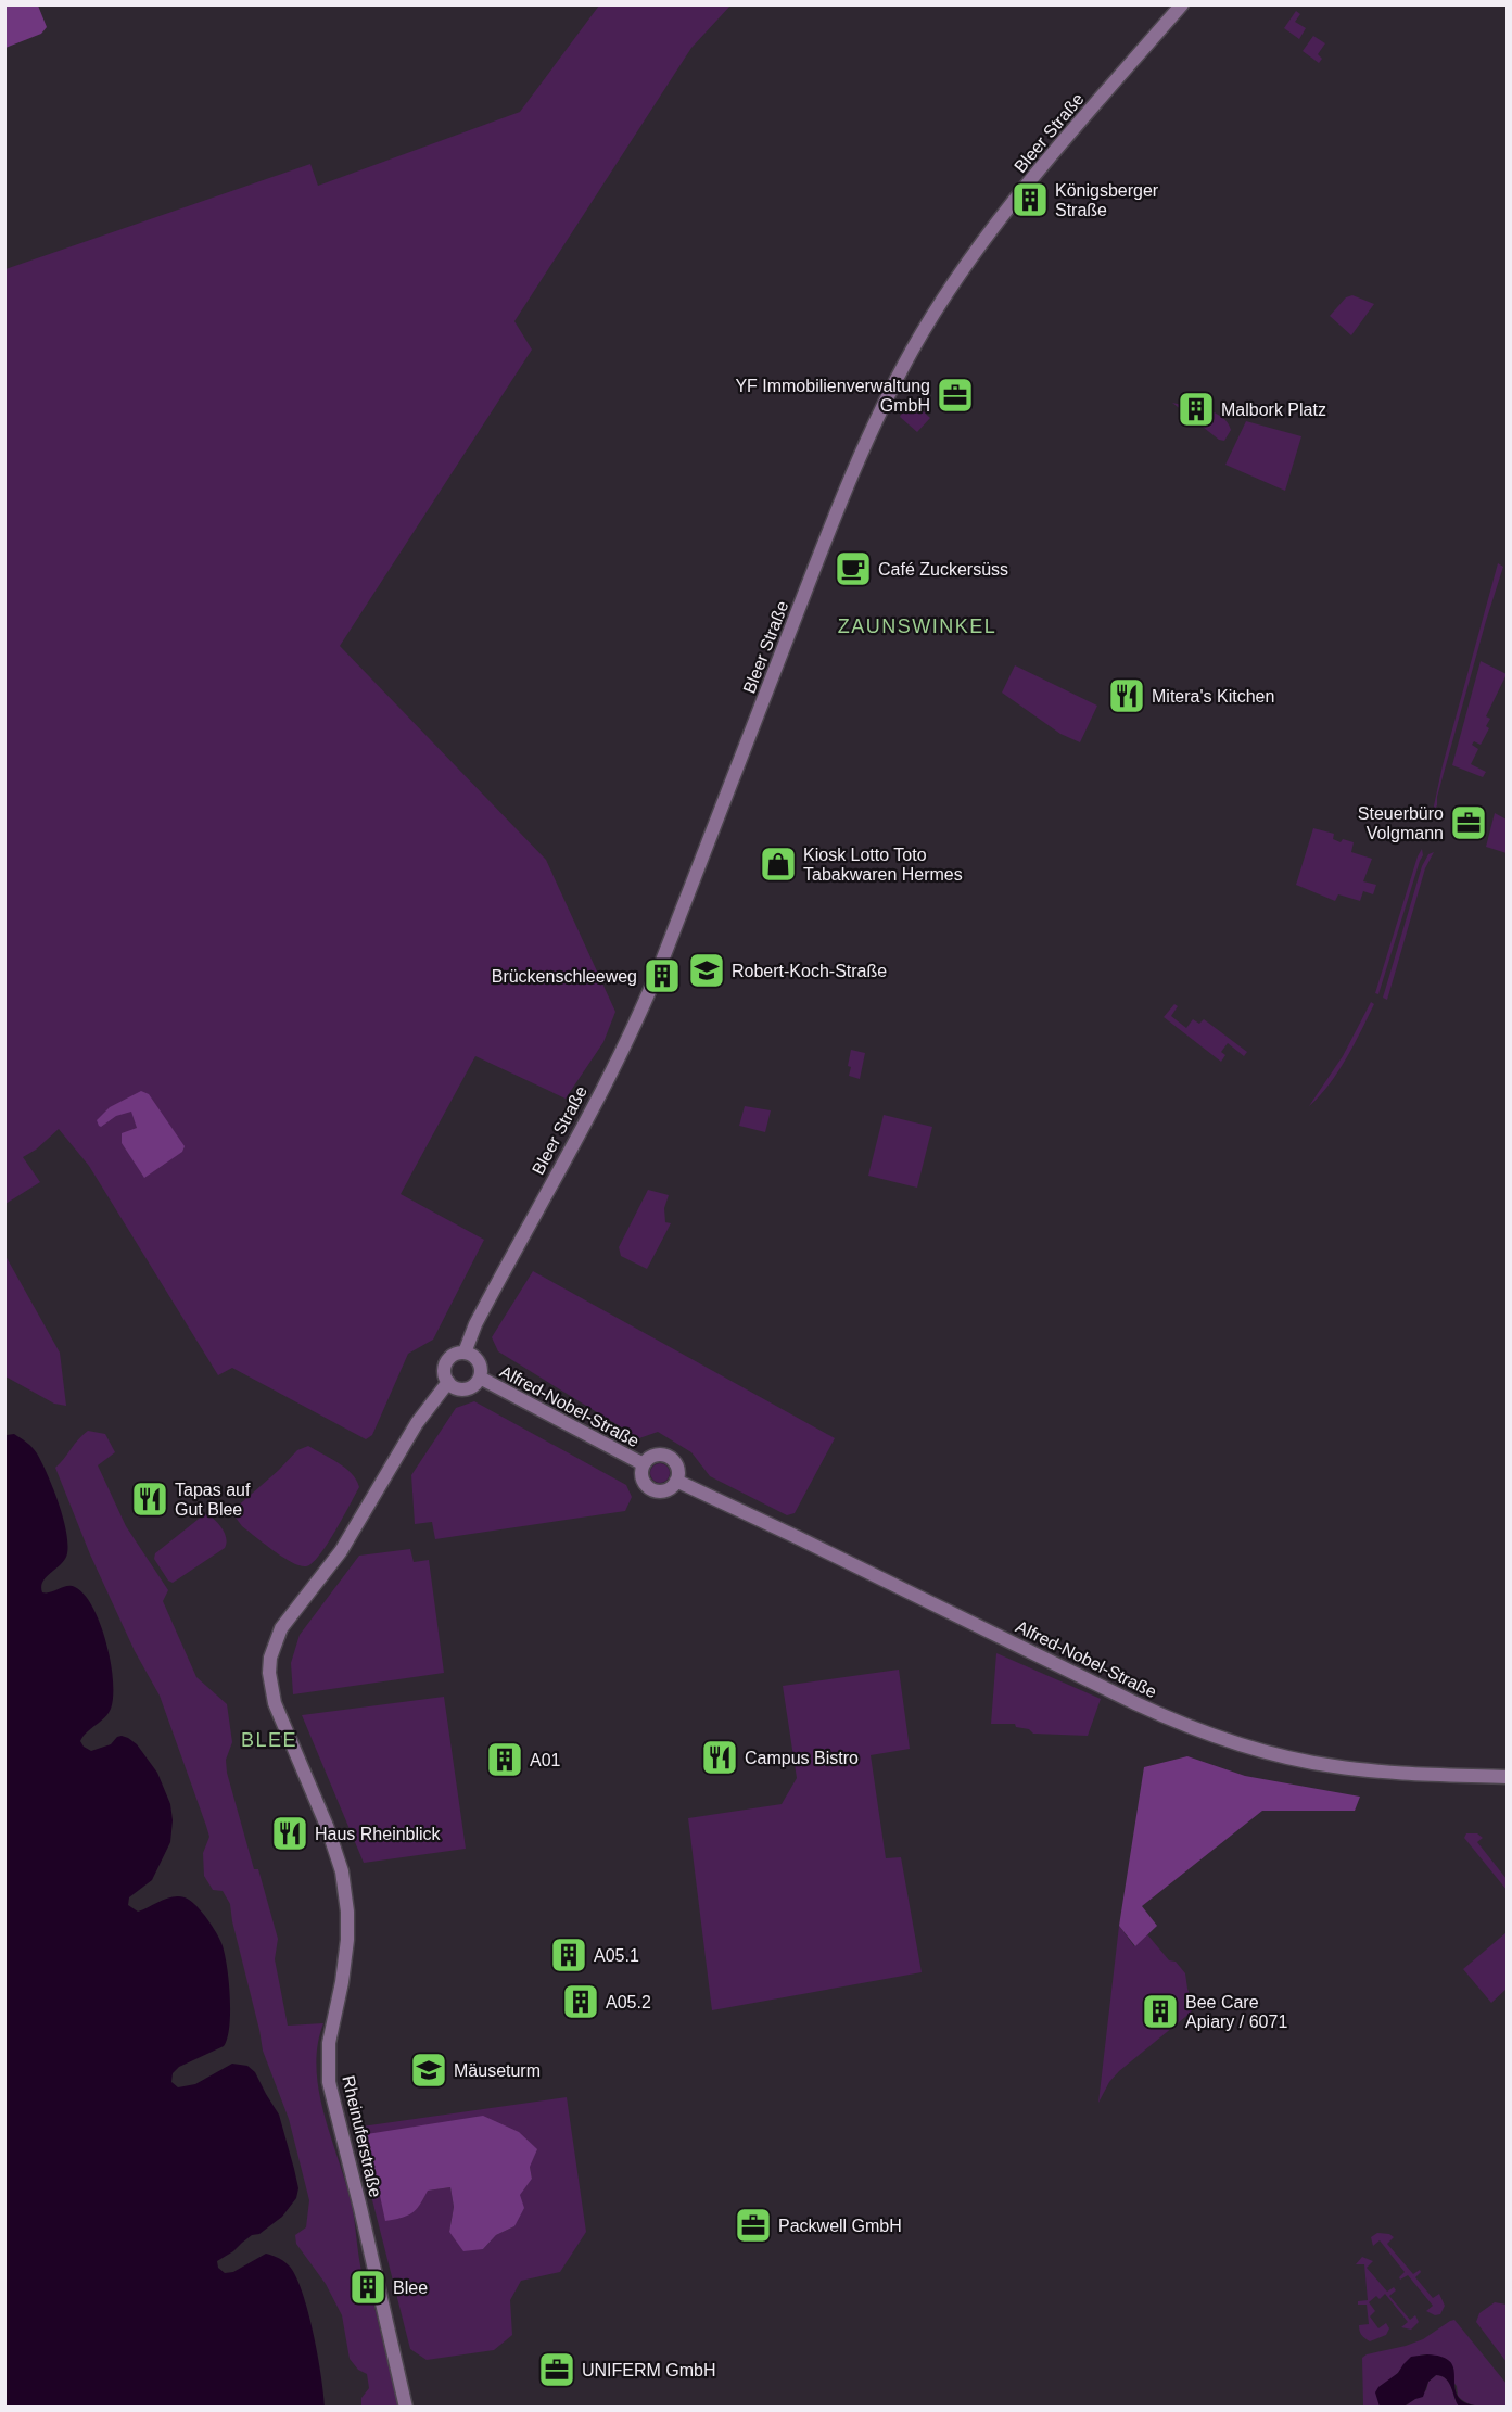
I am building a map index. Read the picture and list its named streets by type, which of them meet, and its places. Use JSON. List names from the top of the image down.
{
  "streets": {
    "street": ["Bleer Straße", "Alfred-Nobel-Straße", "Rheinuferstraße"]
  },
  "crossings": [
    ["Bleer Straße", "Alfred-Nobel-Straße"],
    ["Bleer Straße", "Rheinuferstraße"],
    ["Alfred-Nobel-Straße", "Rheinuferstraße"]
  ],
  "districts": ["ZAUNSWINKEL", "BLEE"],
  "places": {
    "building": [
      "Königsberger Straße",
      "Malbork Platz",
      "Brückenschleeweg",
      "A01",
      "A05.1",
      "A05.2",
      "Bee Care Apiary / 6071",
      "Blee"
    ],
    "office": [
      "YF Immobilienverwaltung GmbH",
      "Steuerbüro Volgmann",
      "Packwell GmbH",
      "UNIFERM GmbH"
    ],
    "cafe": ["Café Zuckersüss"],
    "restaurant": [
      "Mitera's Kitchen",
      "Tapas auf Gut Blee",
      "Campus Bistro",
      "Haus Rheinblick"
    ],
    "shop": ["Kiosk Lotto Toto Tabakwaren Hermes"],
    "school or university": ["Robert-Koch-Straße", "Mäuseturm"]
  }
}
